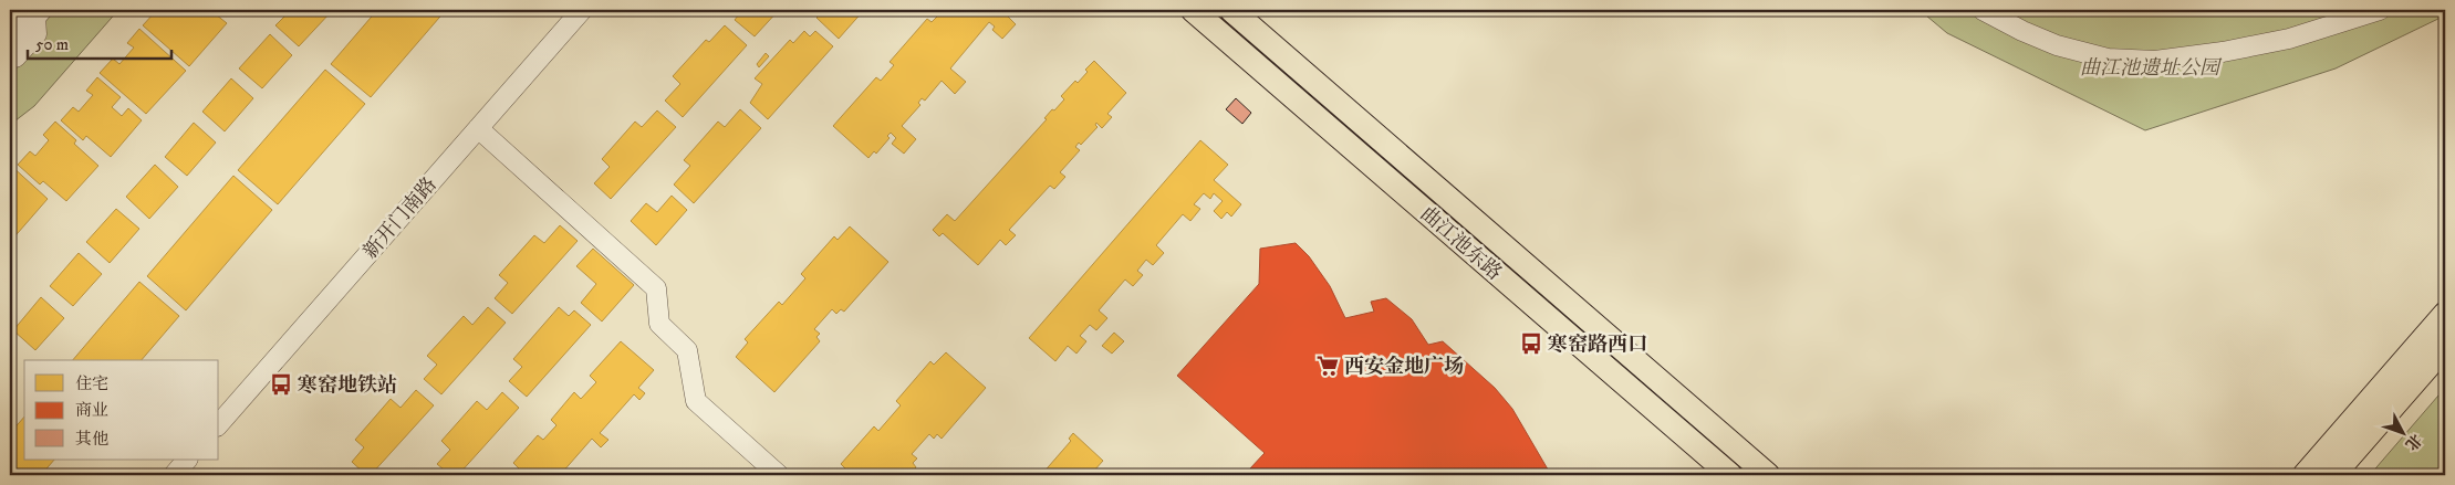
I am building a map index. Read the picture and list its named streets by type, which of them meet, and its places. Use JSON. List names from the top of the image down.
{
  "streets": {
    "main road": ["曲江池东路"],
    "street": ["新开门南路"]
  },
  "parks": ["曲江池遗址公园"],
  "places": {
    "bus stop": ["寒窑路西口", "寒窑地铁站"],
    "supermarket": ["西安金地广场"]
  },
  "legend": ["住宅", "商业", "其他"],
  "scale_bar": "50 m",
  "north": "bottom right"
}
